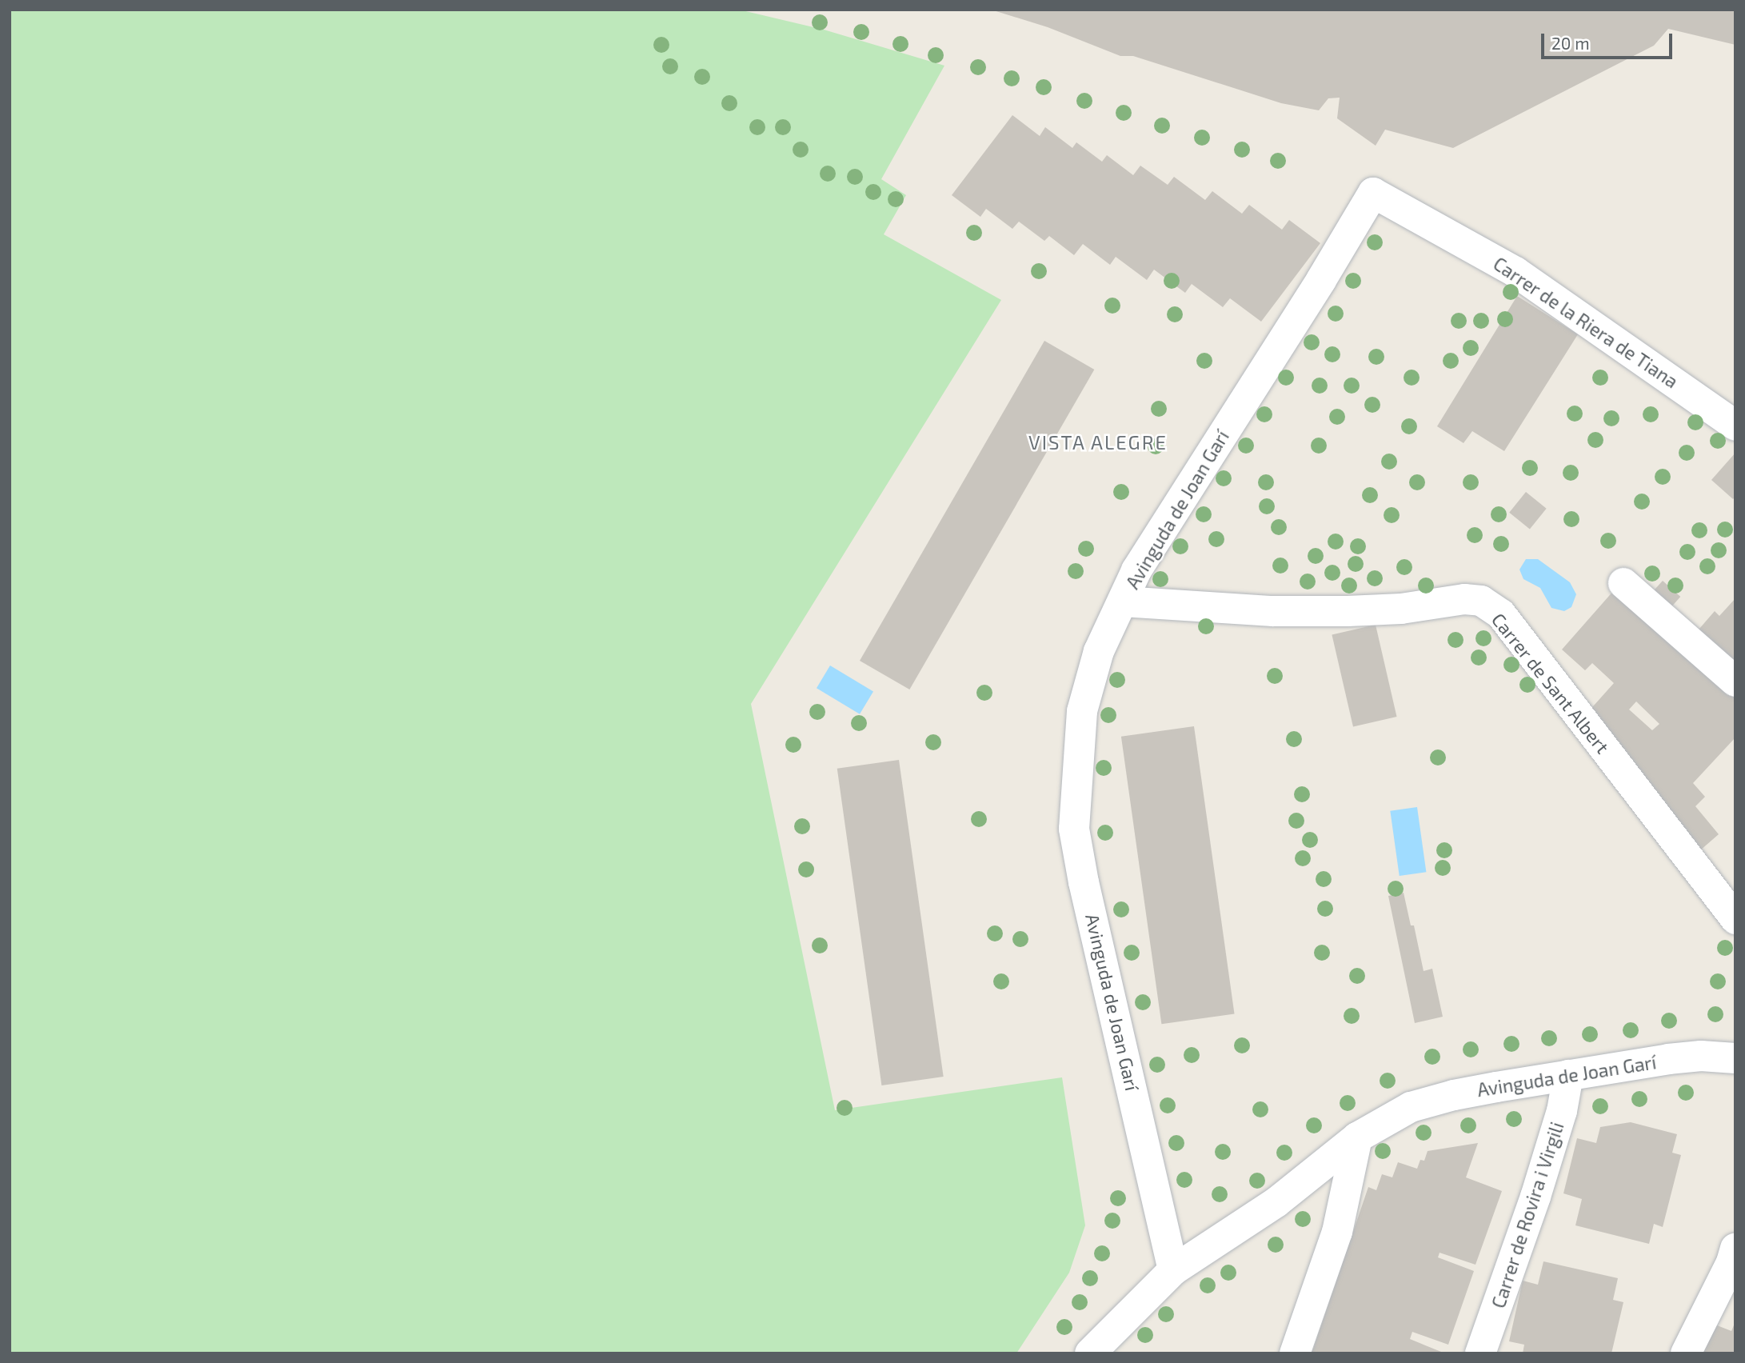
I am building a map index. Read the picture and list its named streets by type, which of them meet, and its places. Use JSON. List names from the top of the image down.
{
  "streets": {
    "street": [
      "Carrer de la Riera de Tiana",
      "Avinguda de Joan Garí",
      "Carrer de Sant Albert",
      "Carrer de Rovira i Virgili"
    ]
  },
  "crossings": [
    ["Carrer de la Riera de Tiana", "Avinguda de Joan Garí"],
    ["Avinguda de Joan Garí", "Carrer de Sant Albert"],
    ["Avinguda de Joan Garí", "Carrer de Rovira i Virgili"]
  ],
  "districts": ["VISTA ALEGRE"],
  "scale_bar": "20 m"
}
